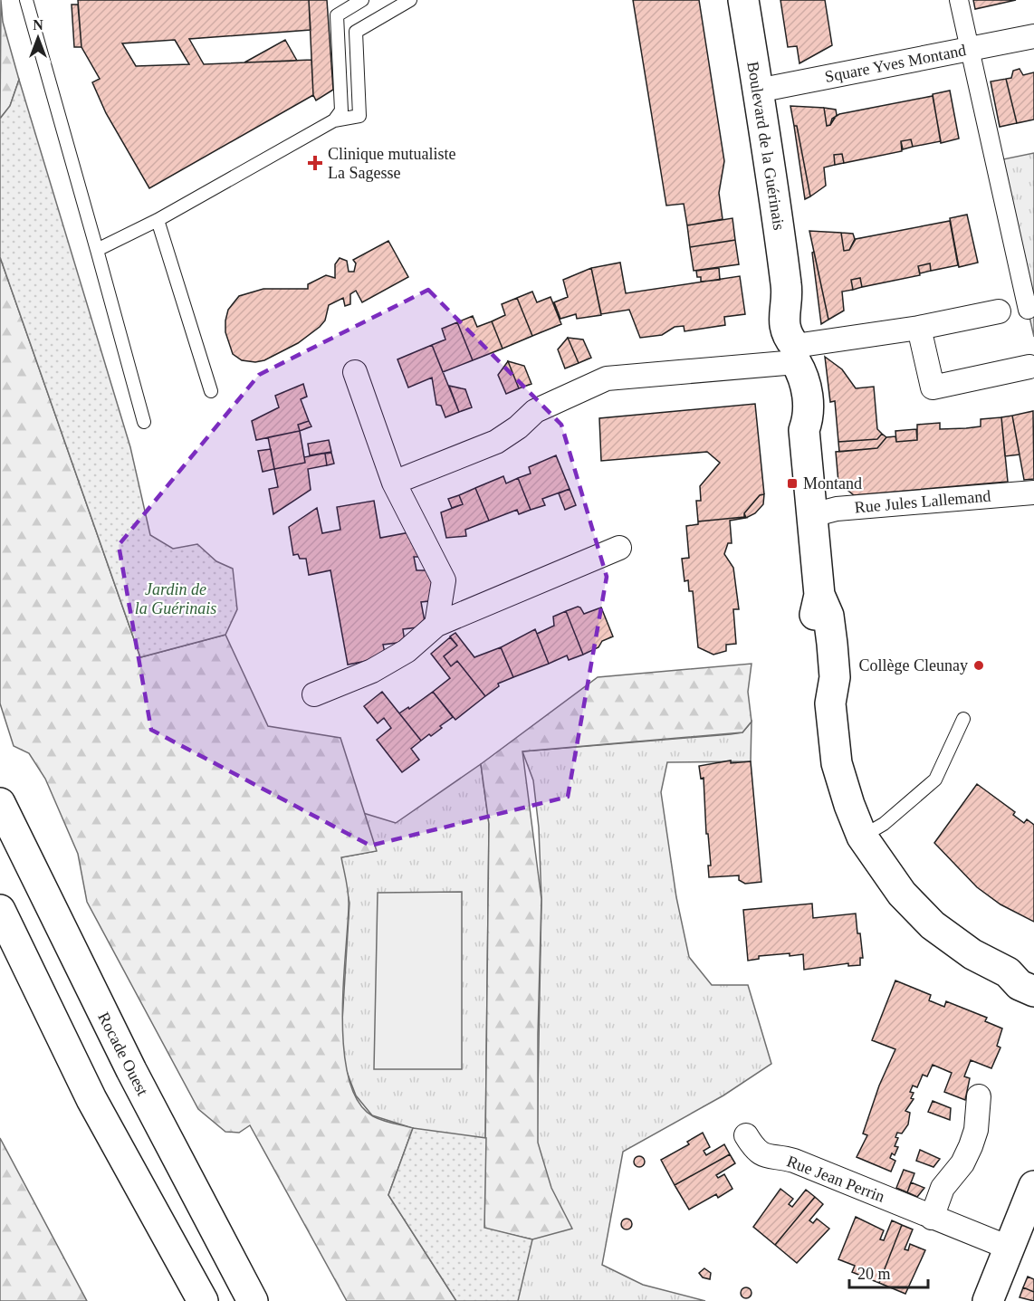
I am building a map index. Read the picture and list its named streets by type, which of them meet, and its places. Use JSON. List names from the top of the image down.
{
  "streets": {
    "main road": ["Boulevard de la Guérinais", "Rocade Ouest"],
    "street": ["Square Yves Montand", "Rue Jules Lallemand", "Rue Jean Perrin"]
  },
  "crossings": [
    ["Square Yves Montand", "Boulevard de la Guérinais"]
  ],
  "parks": ["Jardin de la Guérinais"],
  "places": {
    "health": ["Clinique mutualiste La Sagesse"],
    "transit": ["Montand"],
    "other": ["Collège Cleunay"]
  },
  "scale_bar": "20 m",
  "north": "top"
}
